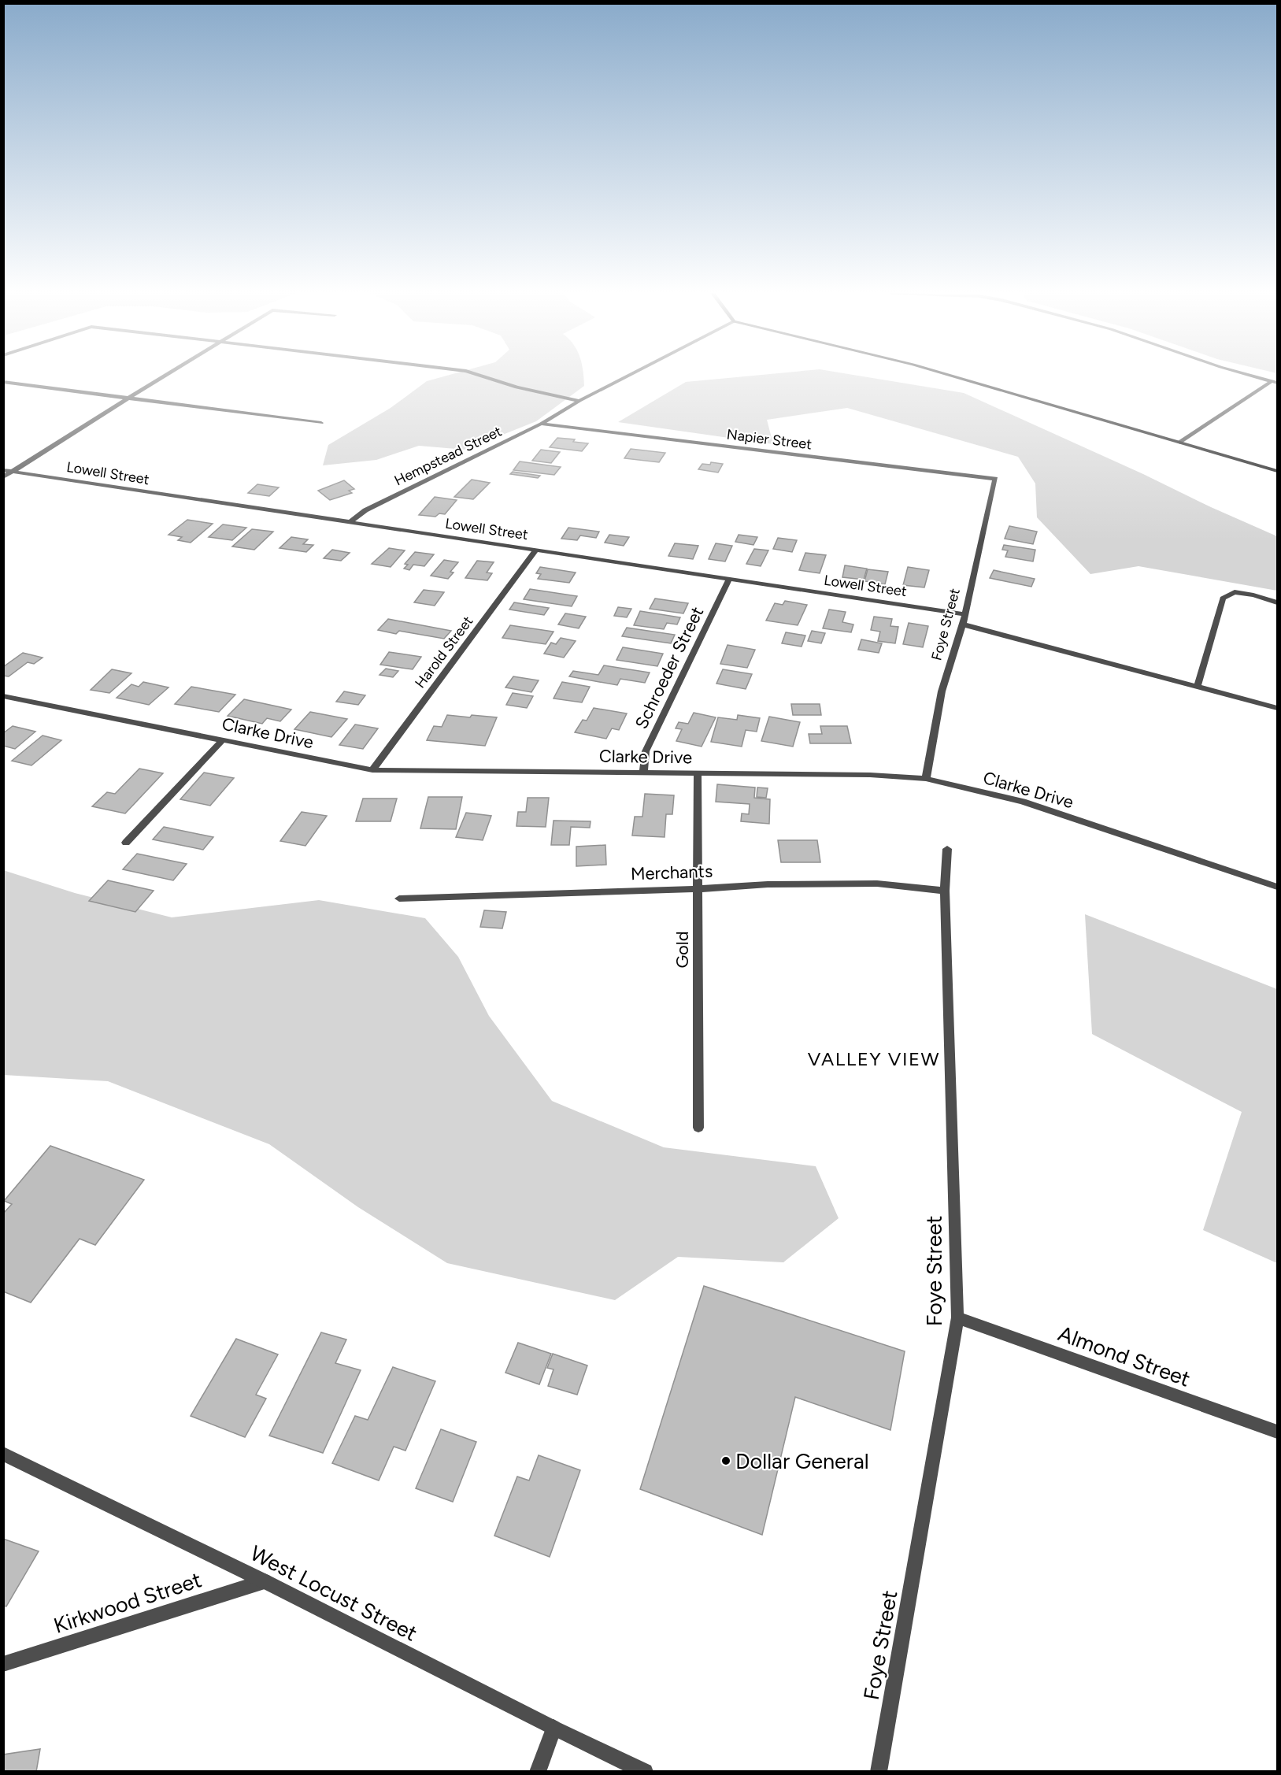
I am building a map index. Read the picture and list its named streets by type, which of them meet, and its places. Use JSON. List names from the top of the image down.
{
  "streets": {
    "street": [
      "Napier Street",
      "Hempstead Street",
      "Lowell Street",
      "Foye Street",
      "Harold Street",
      "Schroeder Street",
      "Clarke Drive",
      "Merchants",
      "Gold",
      "Almond Street",
      "West Locust Street",
      "Kirkwood Street"
    ]
  },
  "crossings": [
    ["Napier Street", "Hempstead Street"],
    ["Napier Street", "Foye Street"],
    ["Hempstead Street", "Lowell Street"],
    ["Lowell Street", "Foye Street"],
    ["Lowell Street", "Harold Street"],
    ["Lowell Street", "Schroeder Street"],
    ["Foye Street", "Clarke Drive"],
    ["Foye Street", "Merchants"],
    ["Foye Street", "Almond Street"],
    ["Harold Street", "Clarke Drive"],
    ["Schroeder Street", "Clarke Drive"],
    ["Clarke Drive", "Gold"],
    ["Merchants", "Gold"],
    ["West Locust Street", "Kirkwood Street"]
  ],
  "districts": ["VALLEY VIEW"],
  "places": ["Dollar General"]
}
